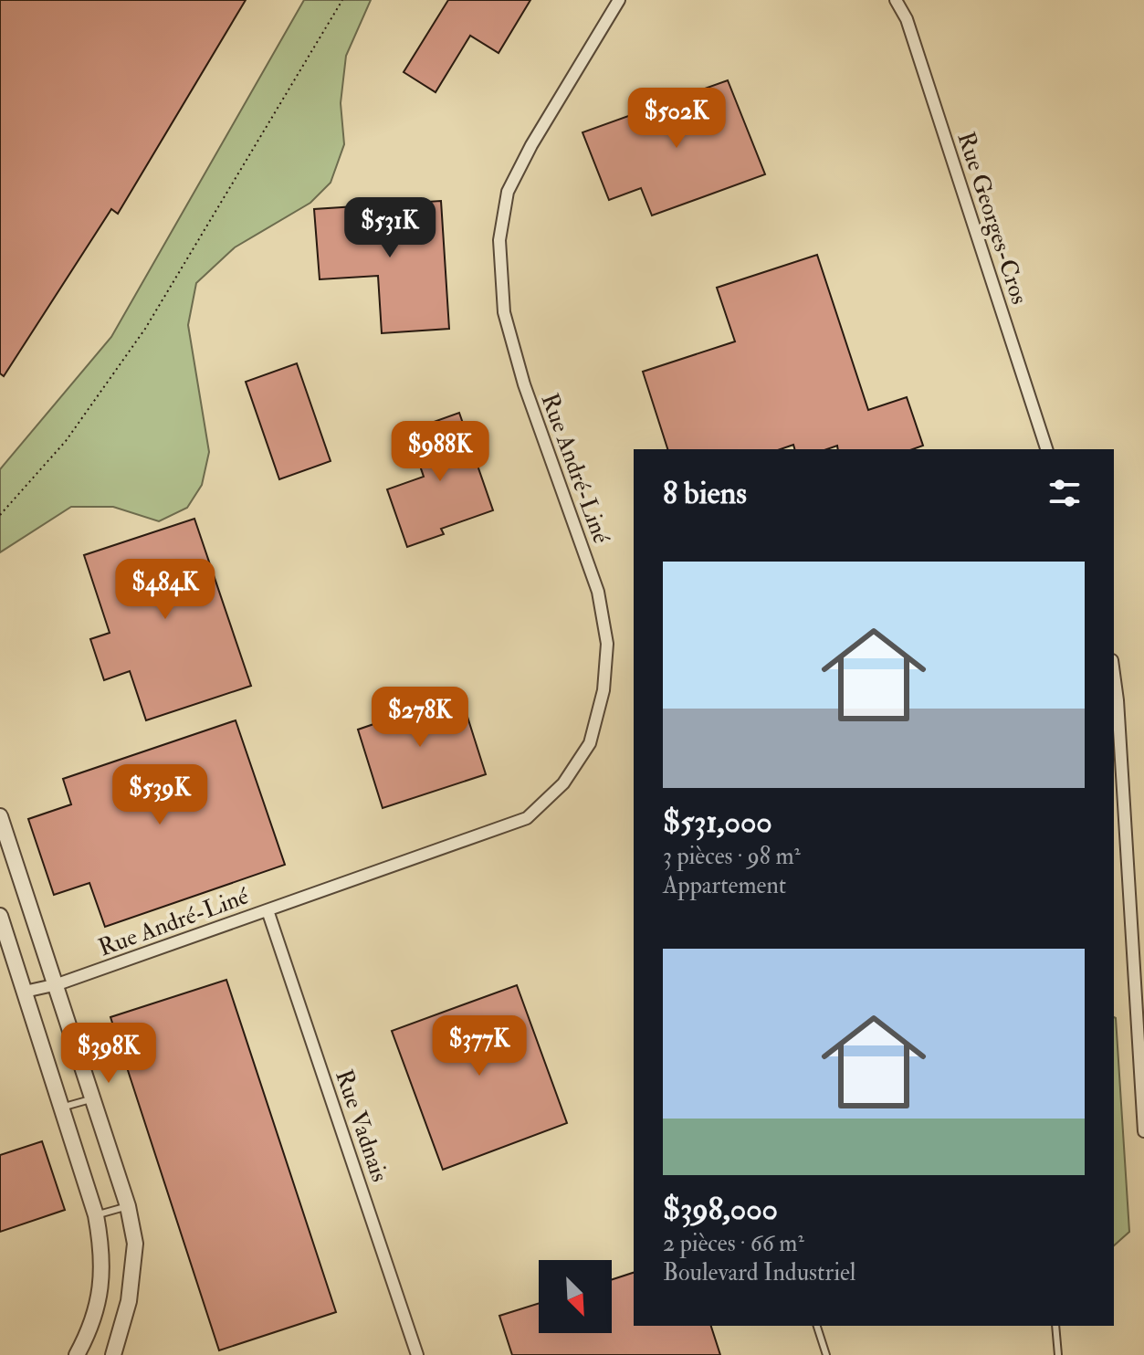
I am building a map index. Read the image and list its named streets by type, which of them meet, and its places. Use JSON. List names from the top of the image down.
{
  "streets": {
    "street": ["Rue Georges-Cros", "Rue André-Liné", "Rue Vadnais"]
  },
  "crossings": [
    ["Rue André-Liné", "Rue Vadnais"]
  ],
  "north": "bottom right",
  "page": {
    "price": [
      "$502K",
      "$531K",
      "$988K",
      "$484K",
      "$278K",
      "$539K",
      "$377K",
      "$398K"
    ],
    "heading": "8 biens",
    "list": [
      {
        "name": "$531,000",
        "note": "3 pièces · 98 m² · Appartement"
      },
      {
        "name": "$398,000",
        "note": "2 pièces · 66 m² · Boulevard Industriel"
      }
    ]
  }
}
